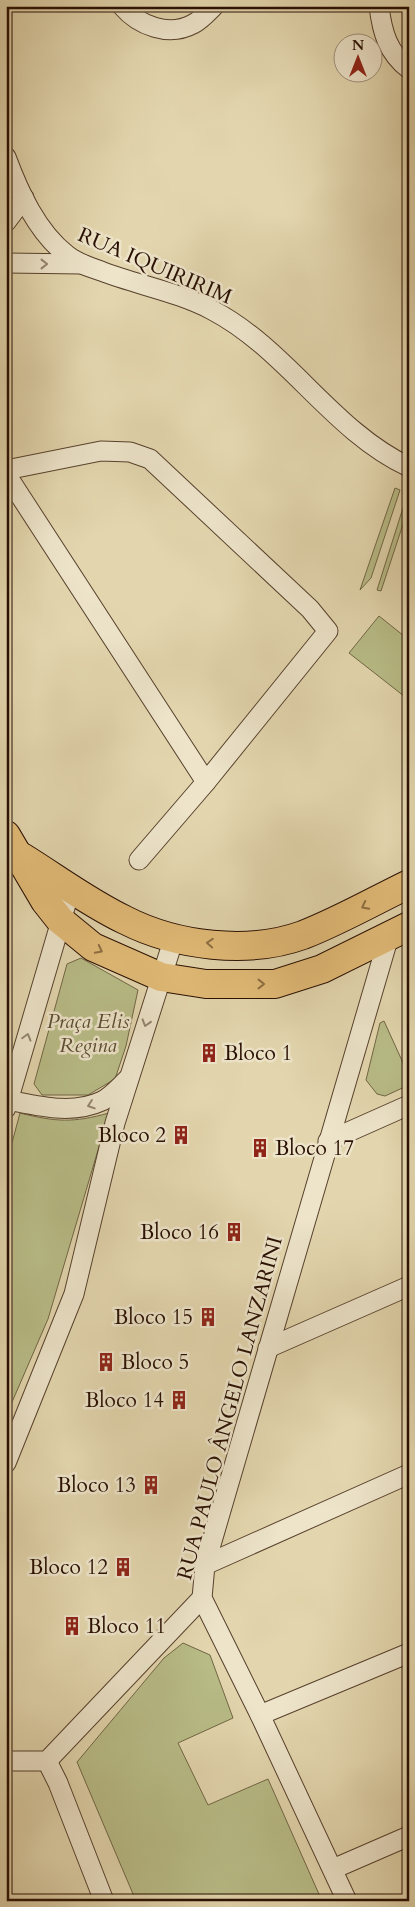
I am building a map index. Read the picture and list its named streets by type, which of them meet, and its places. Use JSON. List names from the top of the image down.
{
  "streets": {
    "street": ["RUA IQUIRIRIM", "RUA PAULO ÂNGELO LANZARINI"]
  },
  "parks": ["Praça Elis Regina"],
  "places": {
    "building": [
      "Bloco 1",
      "Bloco 2",
      "Bloco 17",
      "Bloco 16",
      "Bloco 15",
      "Bloco 5",
      "Bloco 14",
      "Bloco 13",
      "Bloco 12",
      "Bloco 11"
    ]
  },
  "north": "top"
}
